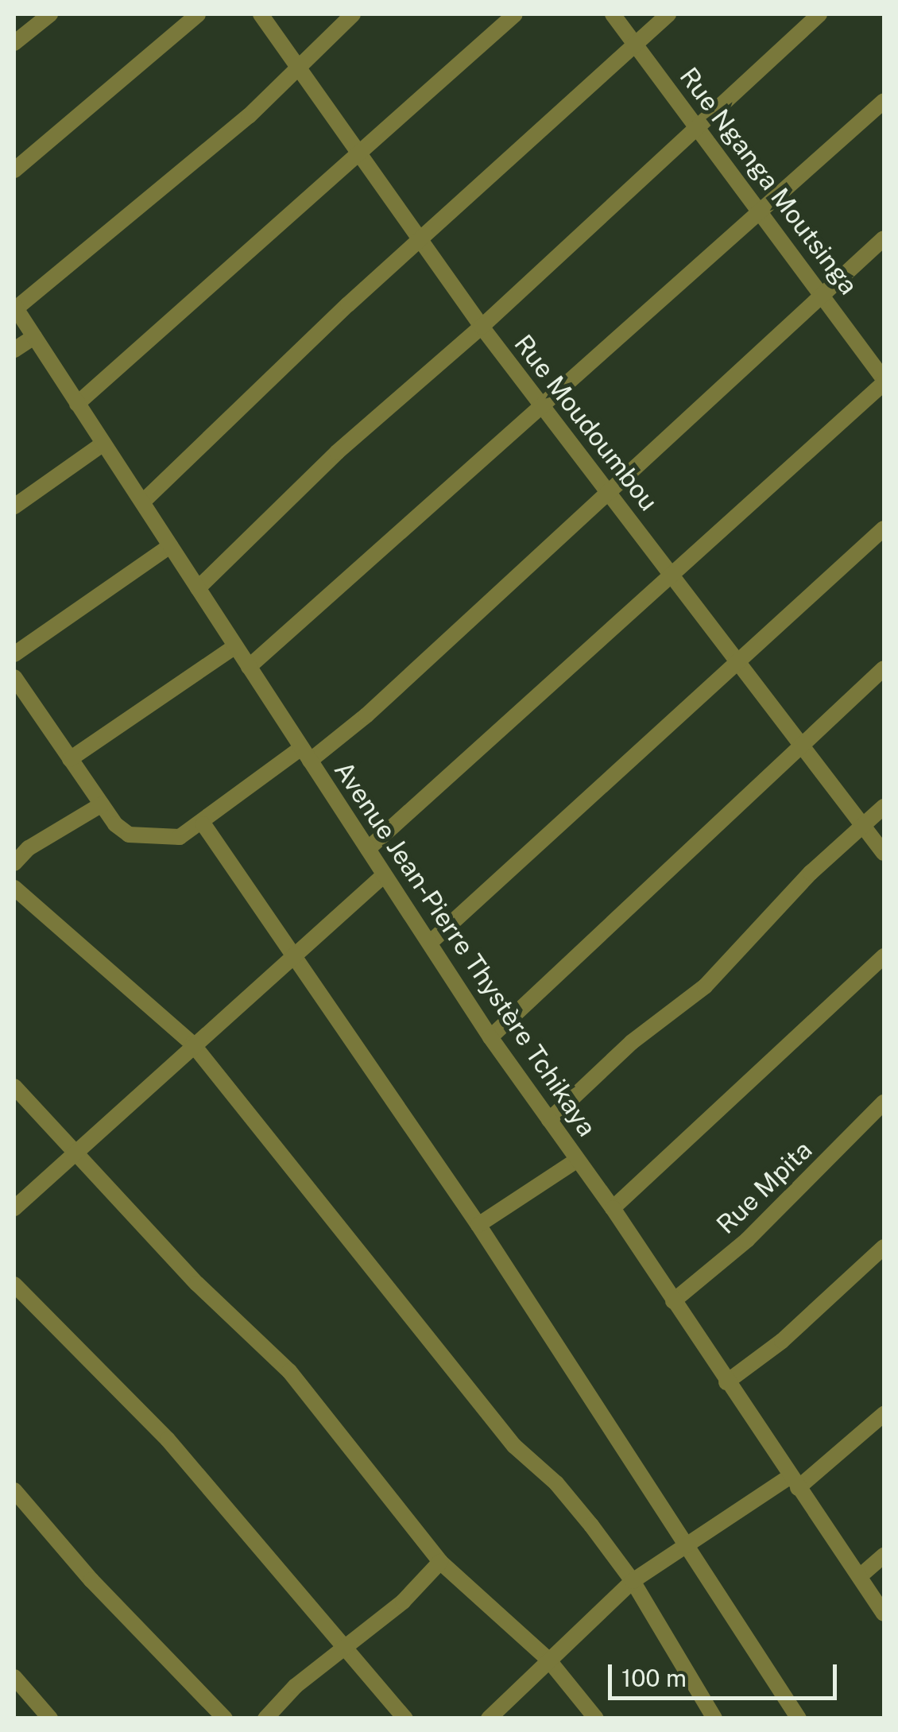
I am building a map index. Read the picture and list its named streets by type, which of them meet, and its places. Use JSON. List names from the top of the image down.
{
  "streets": {
    "street": [
      "Rue Nganga Moutsinga",
      "Rue Moudoumbou",
      "Avenue Jean-Pierre Thystère Tchikaya",
      "Rue Mpita"
    ]
  },
  "crossings": [
    ["Avenue Jean-Pierre Thystère Tchikaya", "Rue Mpita"]
  ],
  "scale_bar": "100 m"
}
